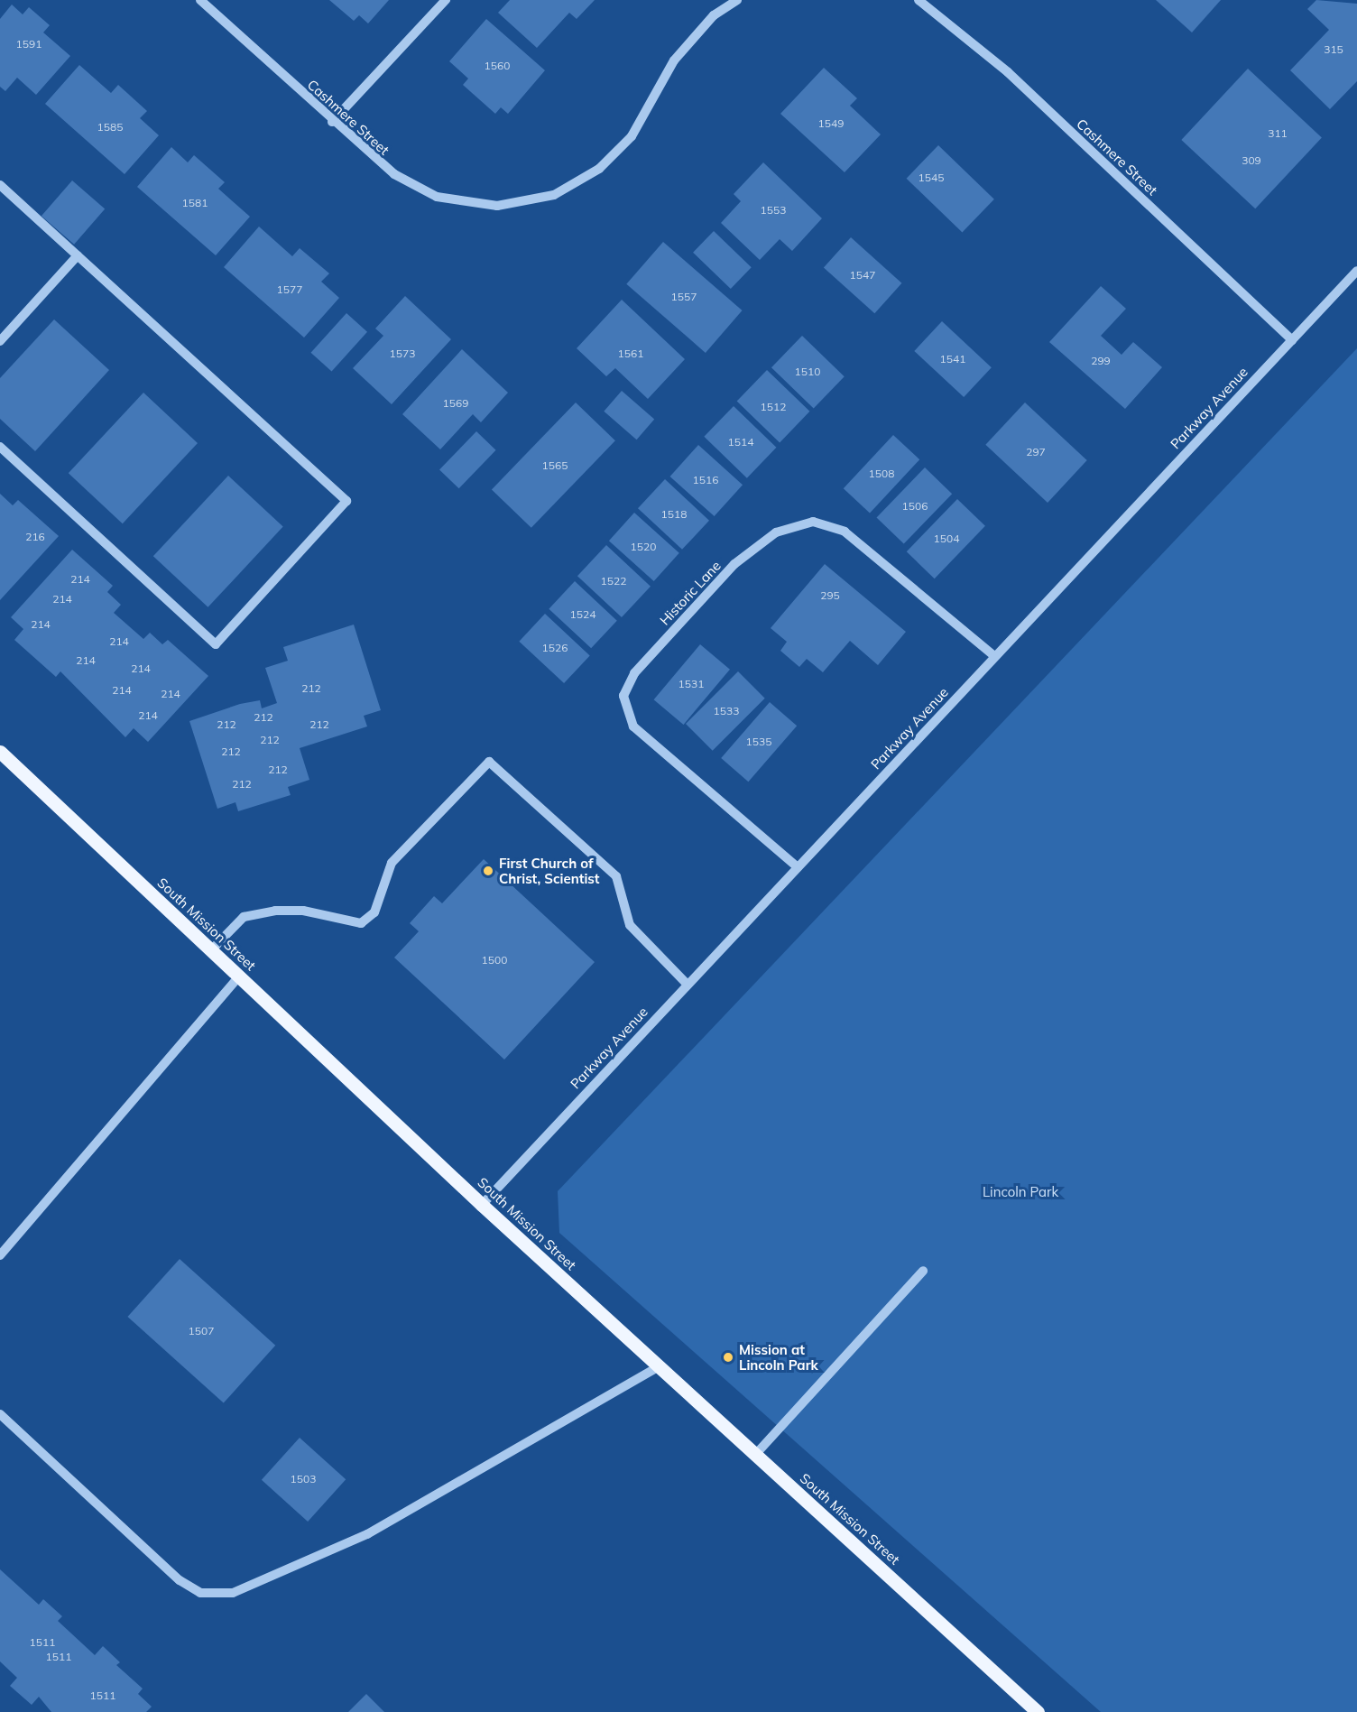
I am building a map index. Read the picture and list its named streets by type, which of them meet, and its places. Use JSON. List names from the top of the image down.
{
  "streets": {
    "main road": ["South Mission Street"],
    "street": ["Cashmere Street", "Parkway Avenue", "Historic Lane"]
  },
  "crossings": [
    ["Cashmere Street", "Parkway Avenue"],
    ["Parkway Avenue", "Historic Lane"],
    ["Parkway Avenue", "South Mission Street"]
  ],
  "parks": ["Lincoln Park"],
  "places": ["First Church of Christ, Scientist", "Mission at Lincoln Park"],
  "house_numbers": [
    "1591",
    "315",
    "1560",
    "1549",
    "1585",
    "311",
    "309",
    "1545",
    "1581",
    "1553",
    "1547",
    "1577",
    "1557",
    "1573",
    "1561",
    "1541",
    "299",
    "1510",
    "1569",
    "1512",
    "1514",
    "297",
    "1565",
    "1508",
    "1516",
    "1506",
    "1518",
    "216",
    "1504",
    "1520",
    "214",
    "1522",
    "295",
    "214",
    "1524",
    "214",
    "214",
    "1526",
    "214",
    "214",
    "1531",
    "212",
    "214",
    "214",
    "1533",
    "214",
    "212",
    "212",
    "212",
    "212",
    "1535",
    "212",
    "212",
    "212",
    "1500",
    "1507",
    "1503",
    "1511",
    "1511",
    "1511"
  ]
}
